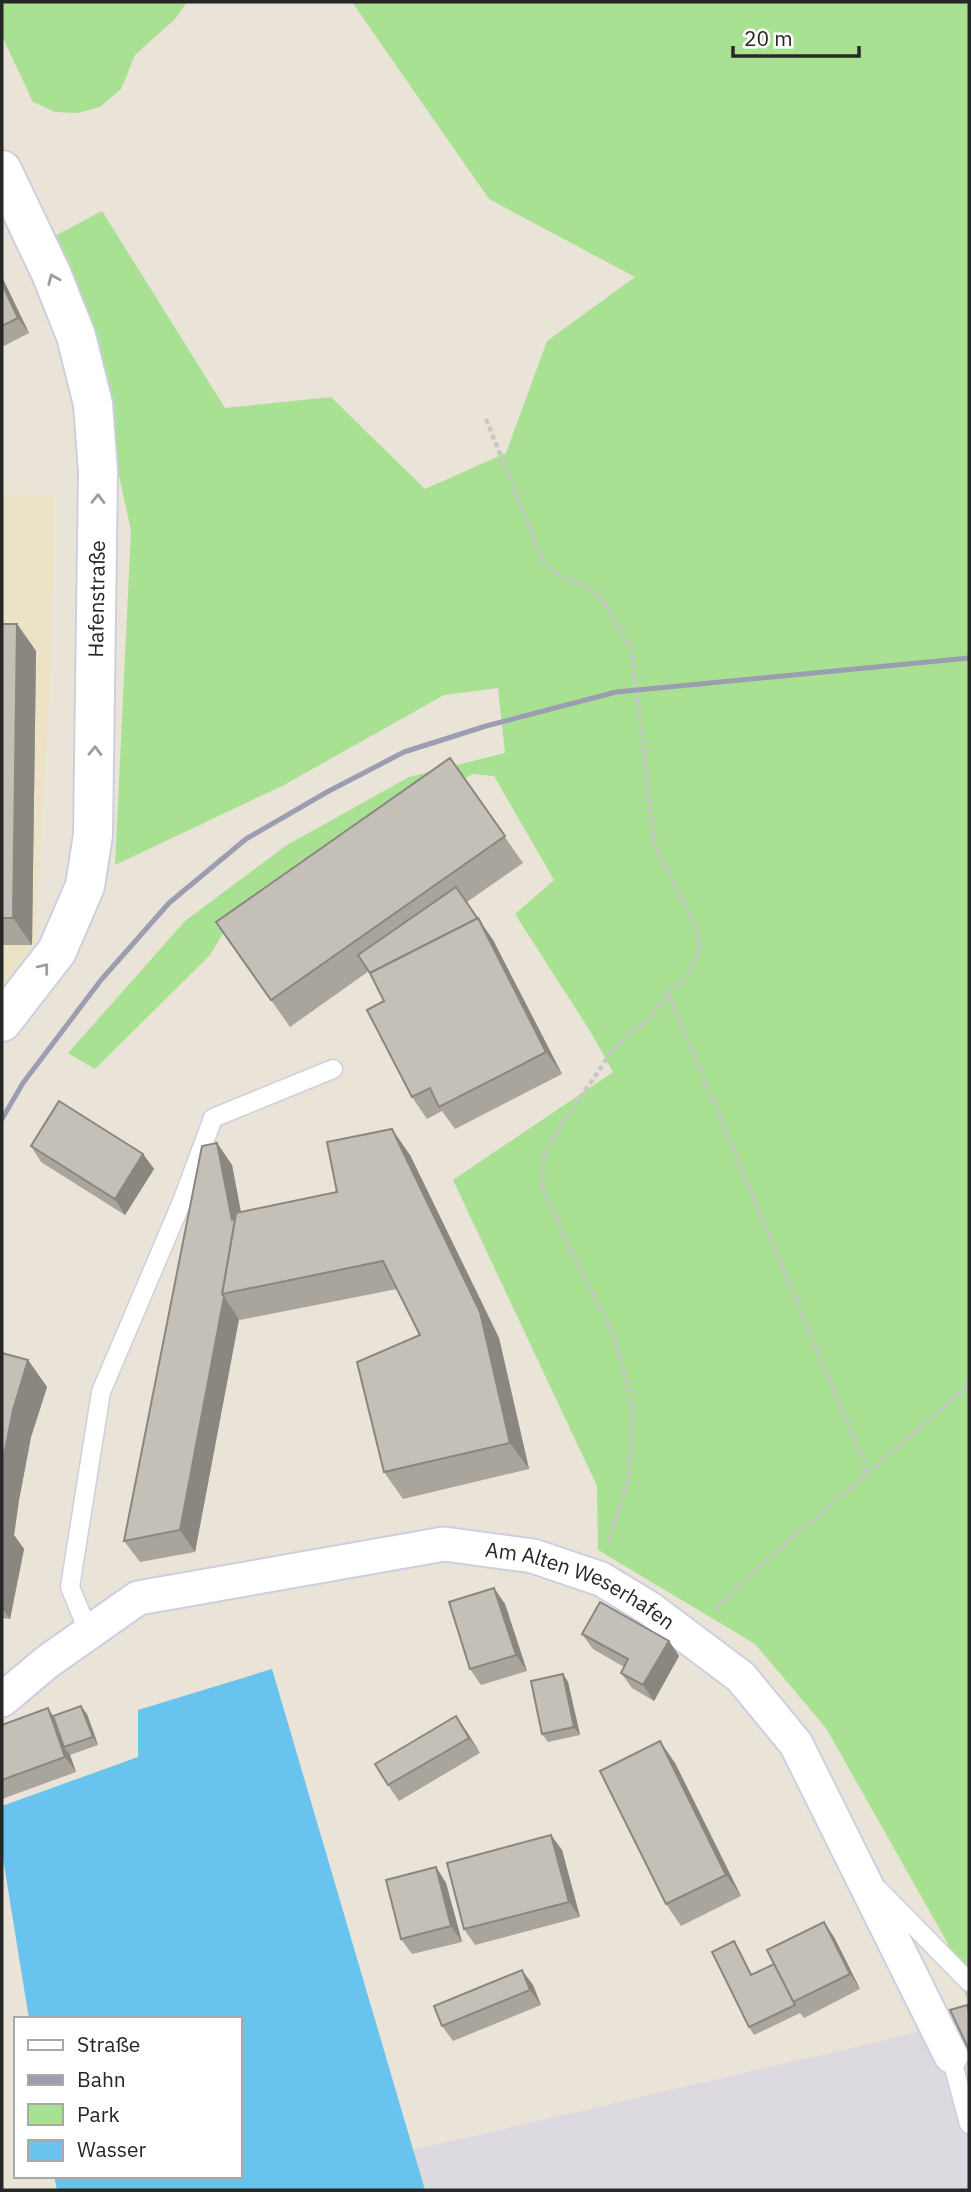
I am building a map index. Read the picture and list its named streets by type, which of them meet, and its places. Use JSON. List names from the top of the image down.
{
  "streets": {
    "main road": ["Hafenstraße"],
    "street": ["Am Alten Weserhafen"]
  },
  "one_way": ["Hafenstraße"],
  "legend": [
    "Straße",
    "Bahn",
    "Park",
    "Wasser"
  ],
  "scale_bar": "20 m"
}
